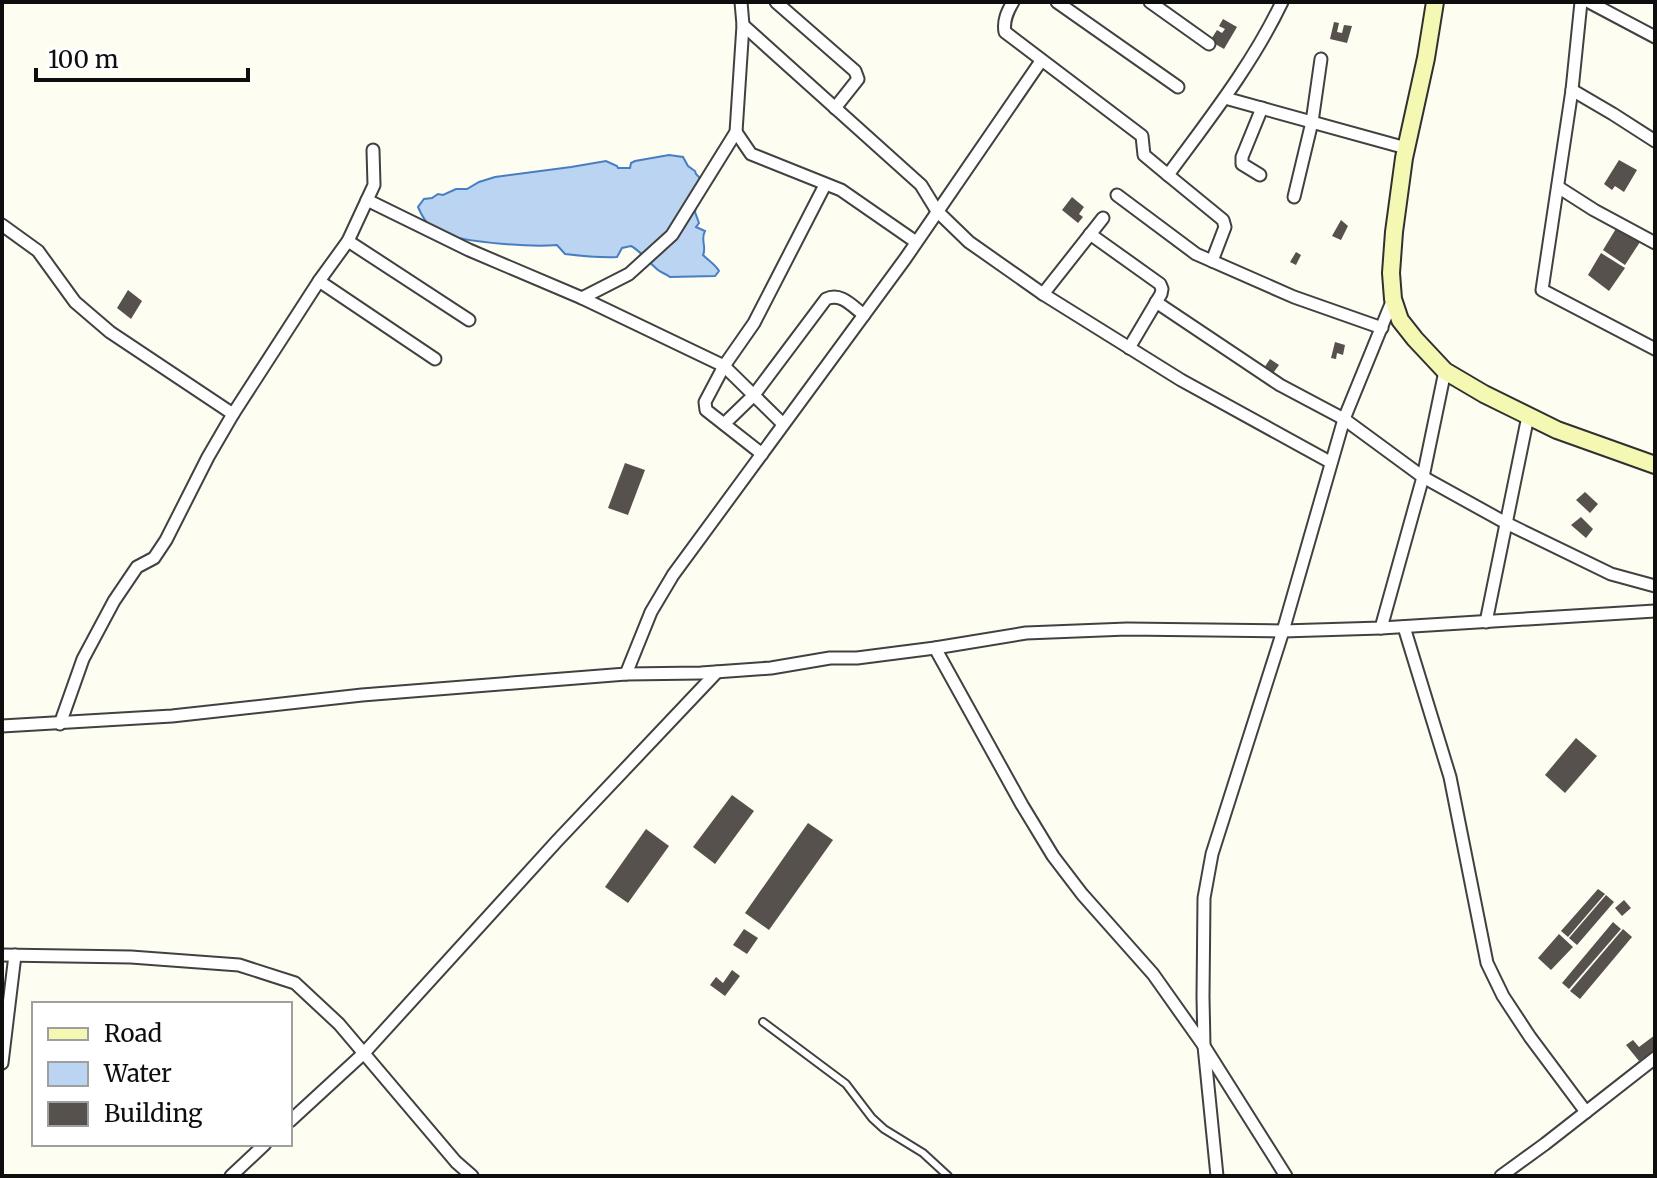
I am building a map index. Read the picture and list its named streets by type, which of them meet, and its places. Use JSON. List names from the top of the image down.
{
  "legend": ["Road", "Water", "Building"],
  "scale_bar": "100 m"
}
